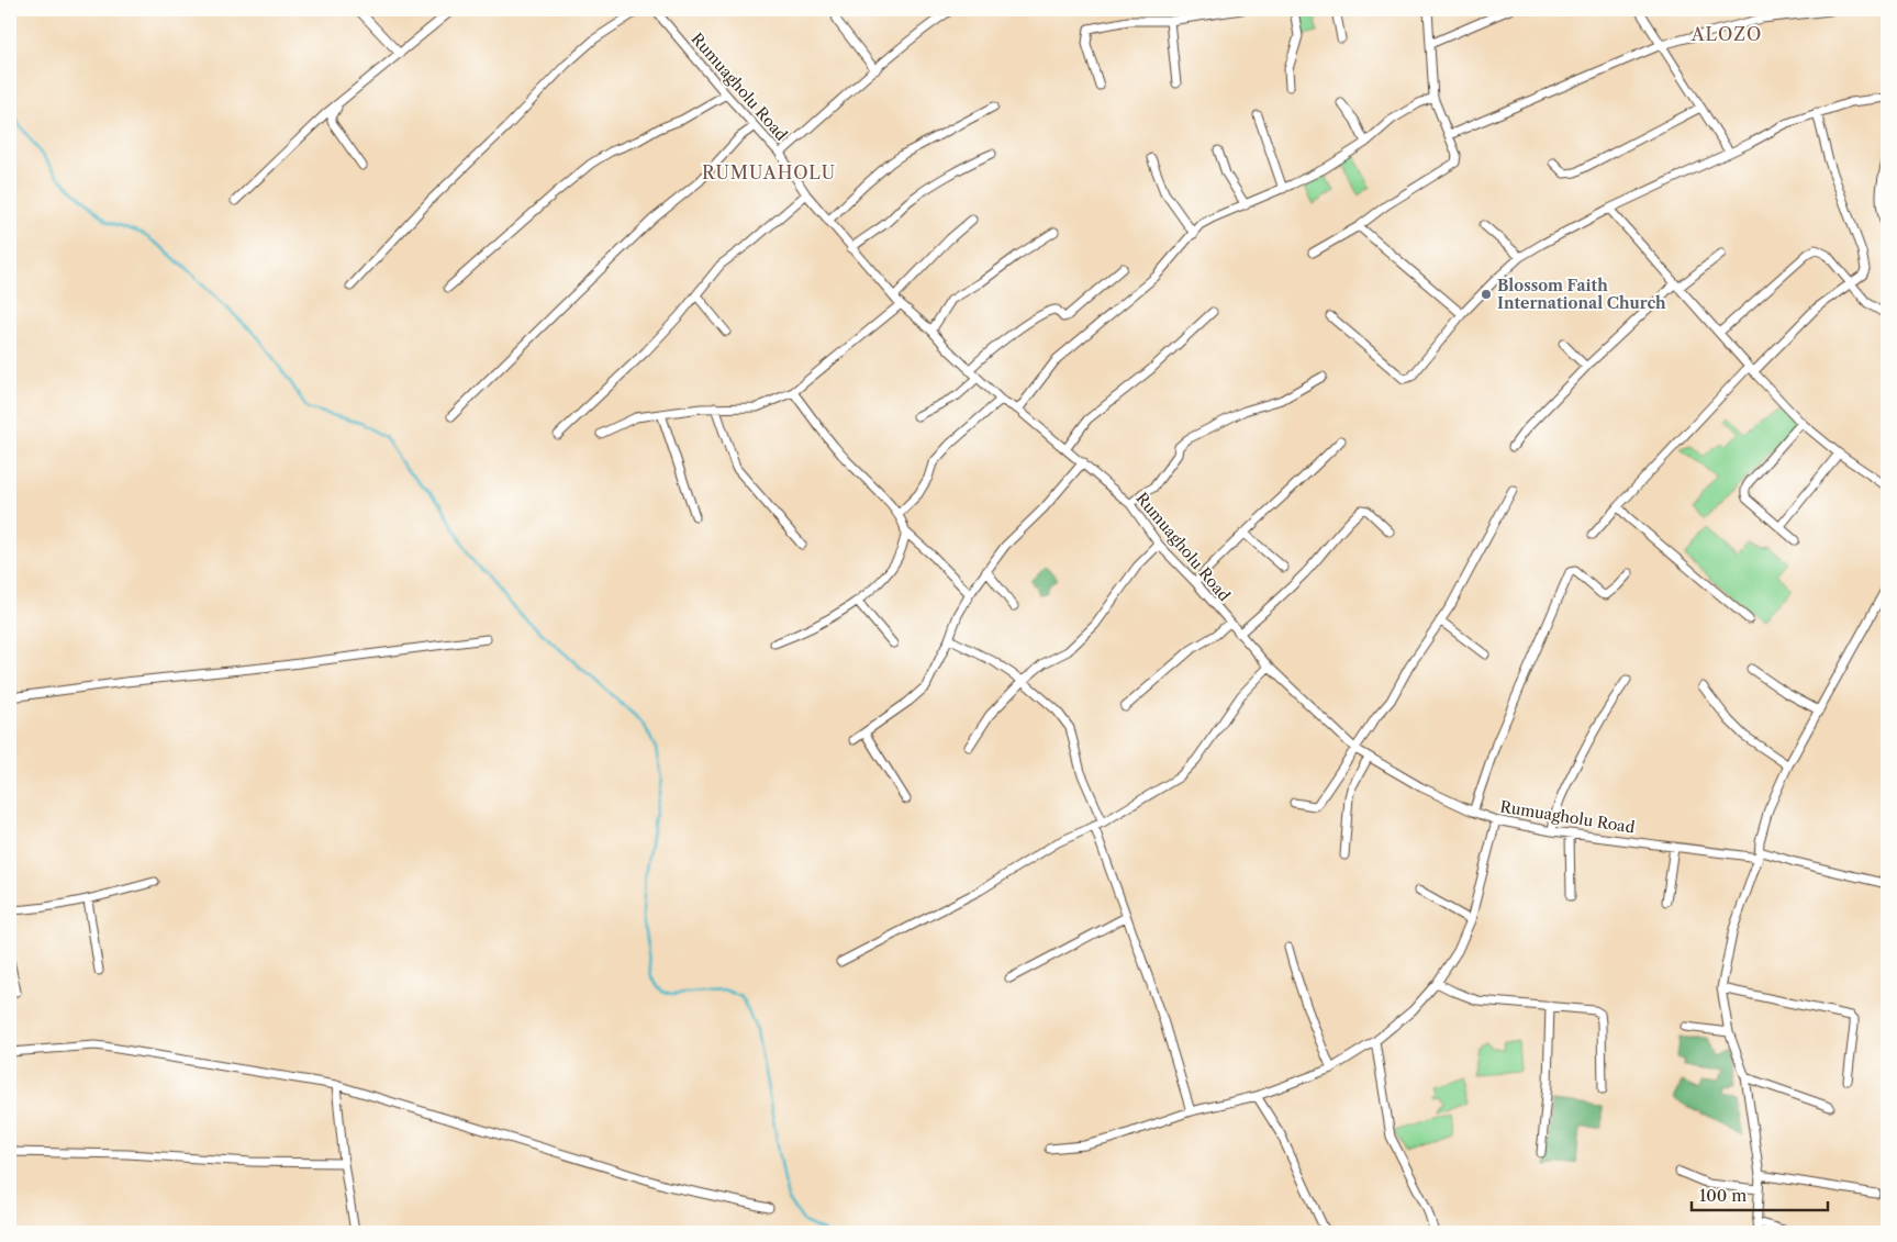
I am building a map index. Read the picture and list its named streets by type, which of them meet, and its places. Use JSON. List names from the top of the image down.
{
  "streets": {
    "street": ["Rumuagholu Road"]
  },
  "districts": ["ALOZO", "RUMUAHOLU"],
  "places": ["Blossom Faith International Church"],
  "scale_bar": "100 m"
}
